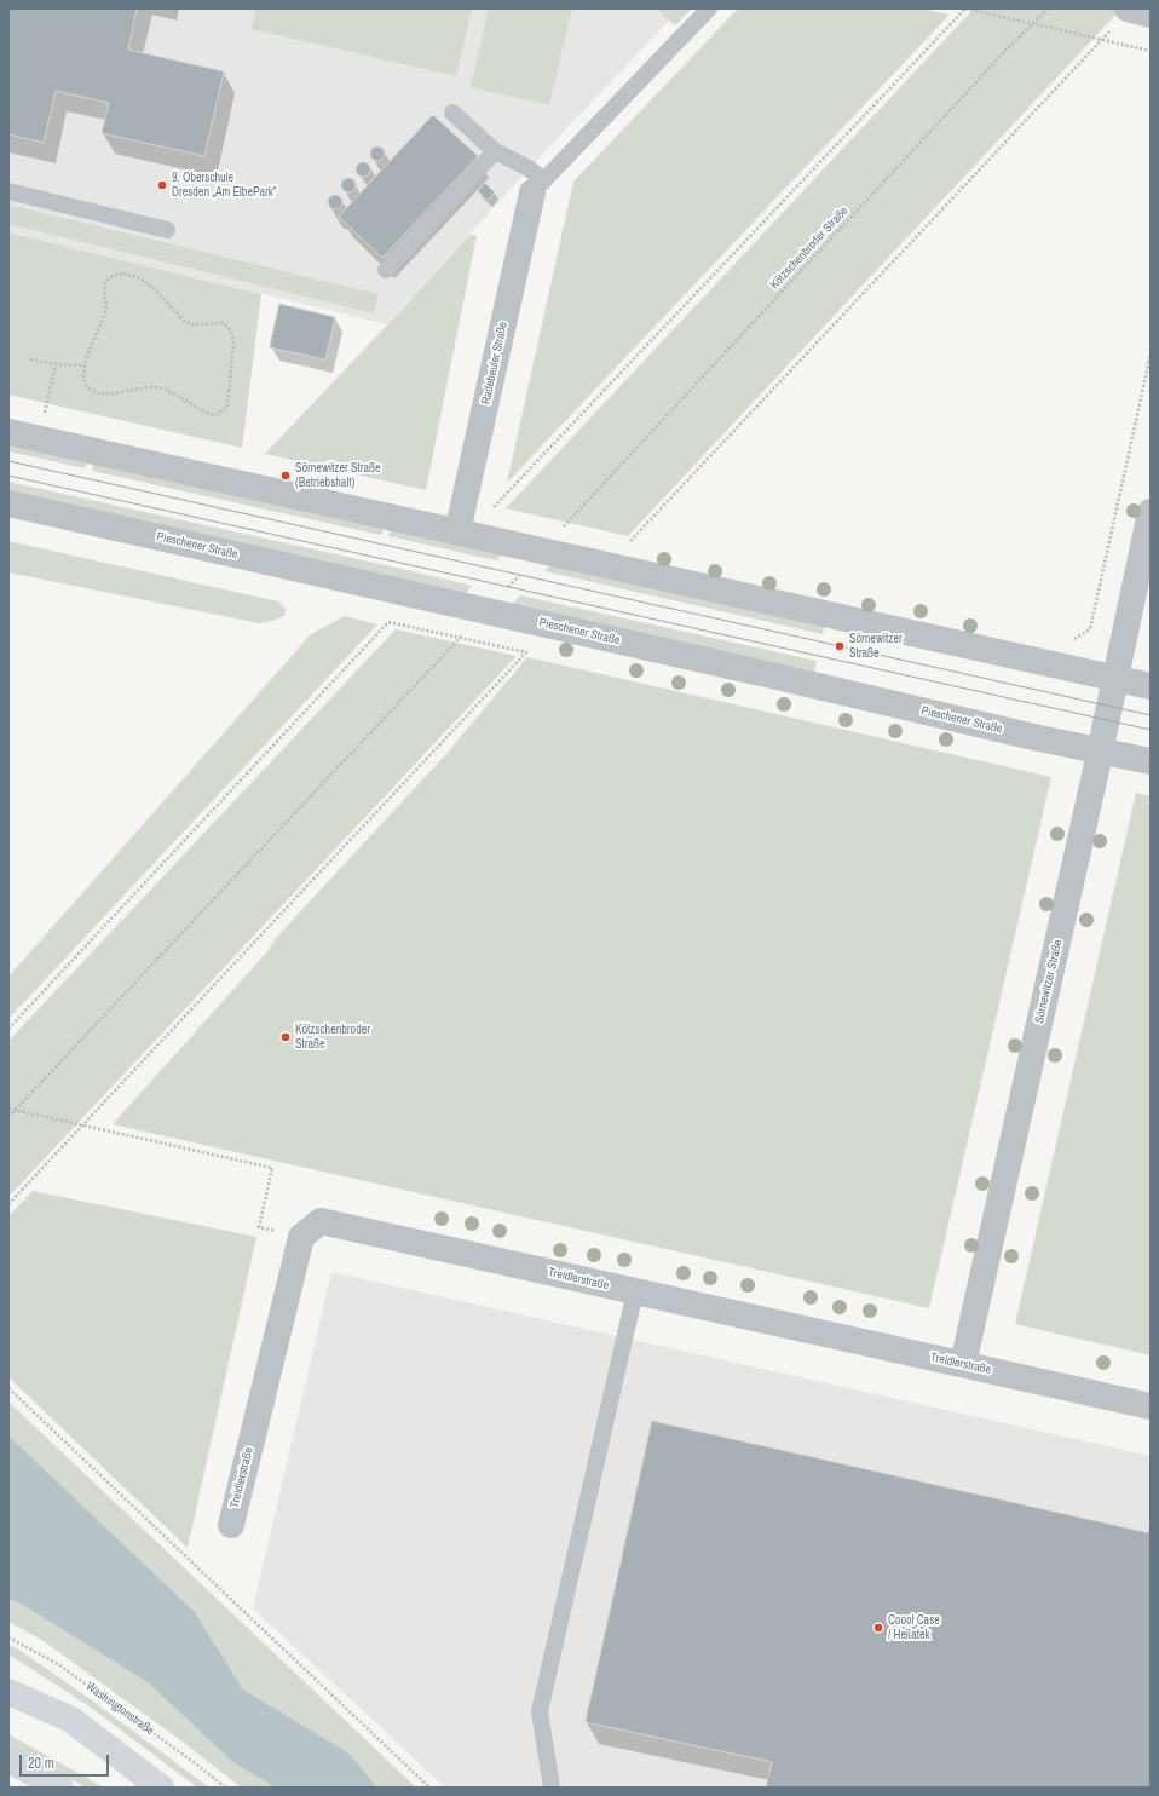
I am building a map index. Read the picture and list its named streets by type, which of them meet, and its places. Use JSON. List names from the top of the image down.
{
  "streets": {
    "street": [
      "Radebeuler Straße",
      "Pieschener Straße",
      "Sörnewitzer Straße",
      "Treidlerstraße"
    ],
    "path": ["Kötzschenbroder Straße", "Washingtonstraße"]
  },
  "crossings": [
    ["Pieschener Straße", "Sörnewitzer Straße"],
    ["Sörnewitzer Straße", "Treidlerstraße"]
  ],
  "places": [
    "9. Oberschule Dresden „Am ElbePark“",
    "Sörnewitzer Straße (Betriebshalt)",
    "Sörnewitzer Straße",
    "Kötzschenbroder Straße",
    "Coool Case / Heliatek"
  ],
  "scale_bar": "20 m"
}
